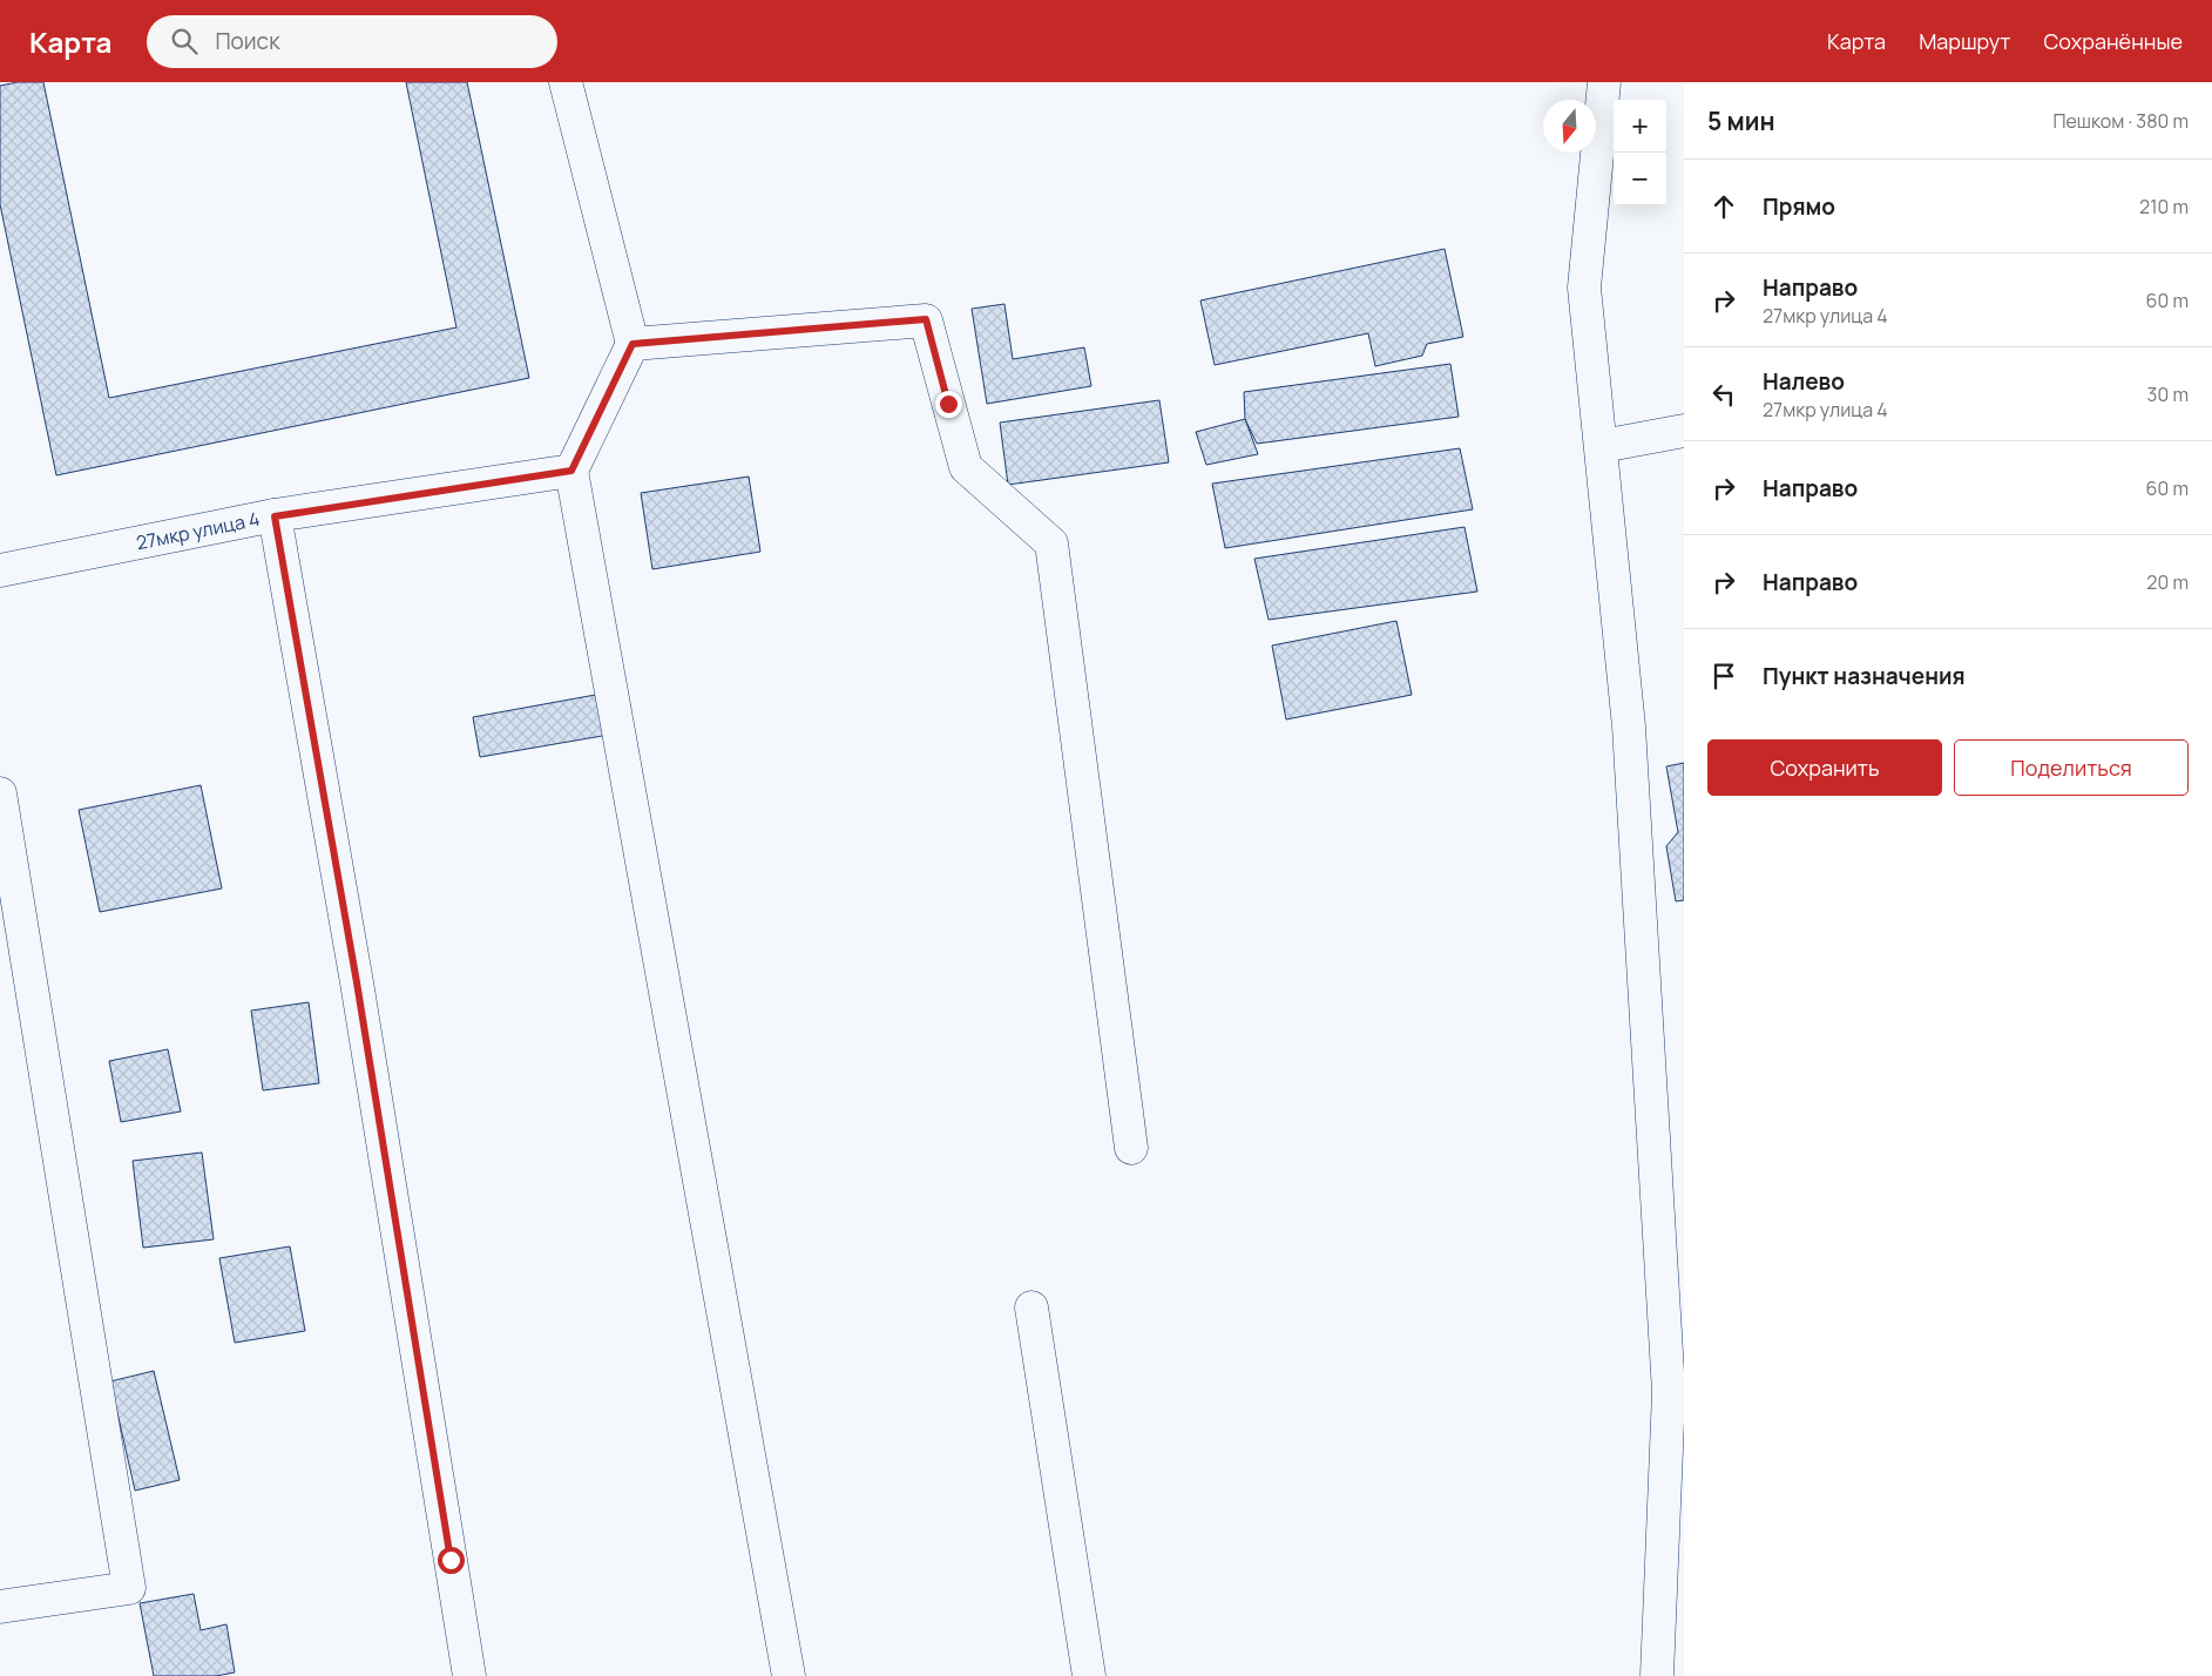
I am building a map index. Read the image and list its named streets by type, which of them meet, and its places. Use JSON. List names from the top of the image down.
{
  "streets": {
    "street": ["27мкр улица 4"]
  },
  "north": "bottom",
  "page": {
    "header": "Карта",
    "search": "Поиск",
    "nav": ["Карта", "Маршрут", "Сохранённые"],
    "heading": ["5 мин", "Пешком · 380 m"],
    "map_buttons": ["+", "−"],
    "list": [
      ["Прямо", "210 m"],
      ["Направо", "27мкр улица 4", "60 m"],
      ["Налево", "27мкр улица 4", "30 m"],
      ["Направо", "60 m"],
      ["Направо", "20 m"],
      "Пункт назначения"
    ],
    "buttons": ["Сохранить", "Поделиться"]
  }
}
